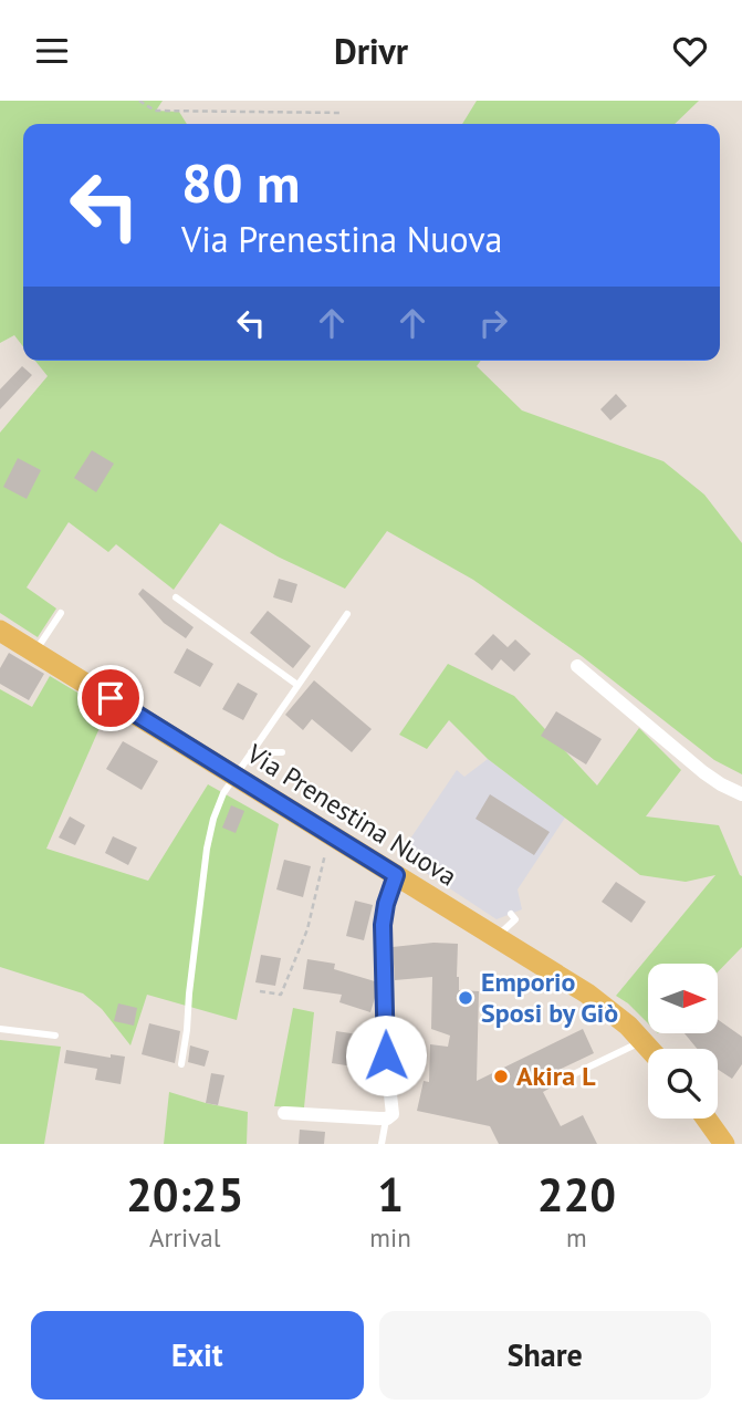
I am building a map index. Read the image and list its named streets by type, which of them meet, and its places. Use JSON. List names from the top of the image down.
{
  "streets": {
    "main road": ["Via Prenestina Nuova"]
  },
  "places": ["Emporio Sposi by Giò", "Akira L"],
  "north": "right",
  "page": {
    "header": "Drivr",
    "turn": ["80 m", "Via Prenestina Nuova"],
    "eta": [
      "20:25",
      "Arrival",
      "1",
      "min",
      "220",
      "m"
    ],
    "buttons": ["Exit", "Share"]
  }
}
